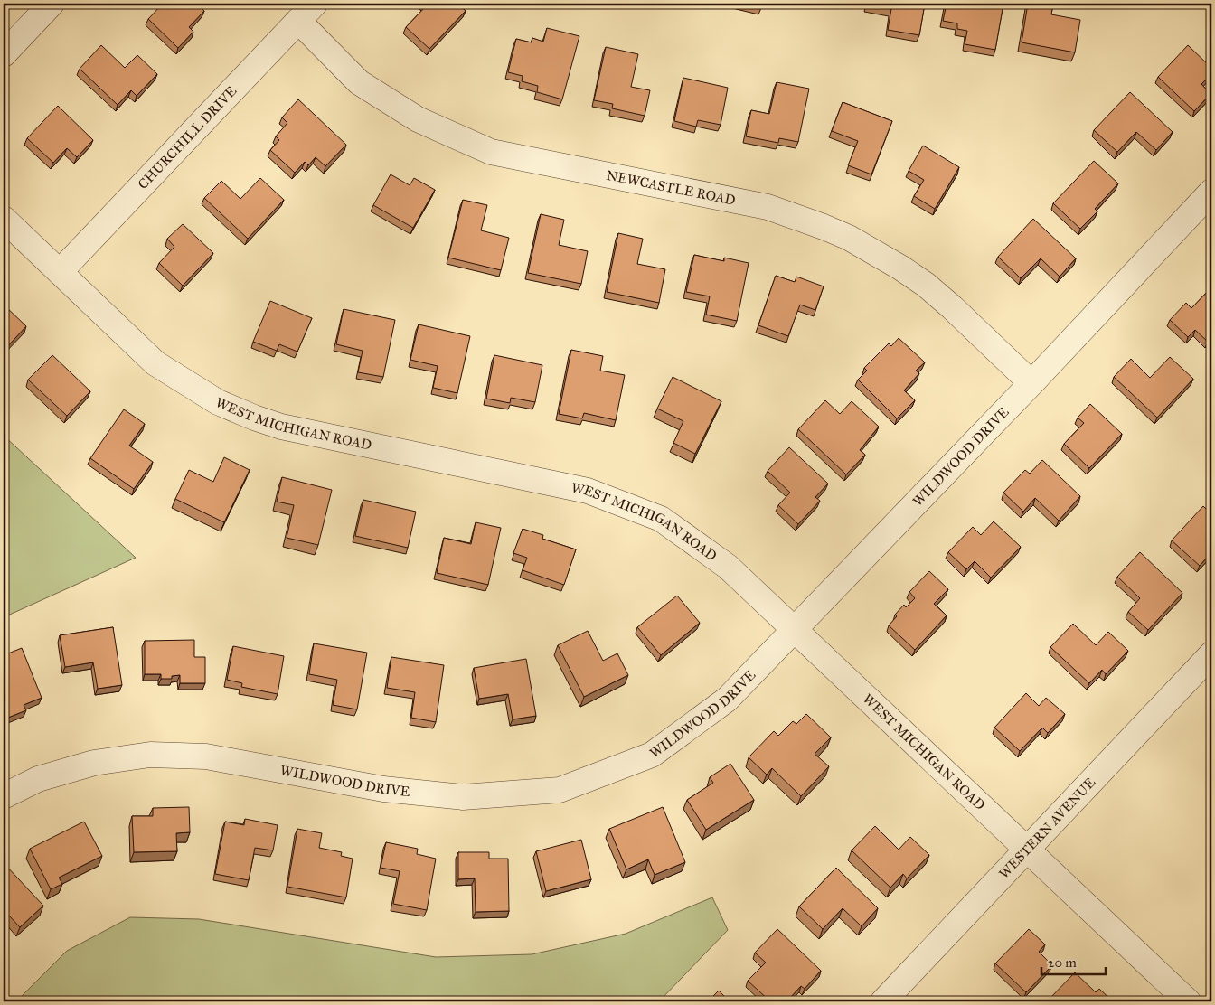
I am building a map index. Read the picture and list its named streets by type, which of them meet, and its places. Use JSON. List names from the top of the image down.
{
  "streets": {
    "street": [
      "CHURCHILL DRIVE",
      "NEWCASTLE ROAD",
      "WEST MICHIGAN ROAD",
      "WILDWOOD DRIVE",
      "WESTERN AVENUE"
    ]
  },
  "crossings": [
    ["CHURCHILL DRIVE", "NEWCASTLE ROAD"],
    ["CHURCHILL DRIVE", "WEST MICHIGAN ROAD"],
    ["NEWCASTLE ROAD", "WILDWOOD DRIVE"],
    ["WEST MICHIGAN ROAD", "WILDWOOD DRIVE"],
    ["WEST MICHIGAN ROAD", "WESTERN AVENUE"]
  ],
  "scale_bar": "20 m"
}
